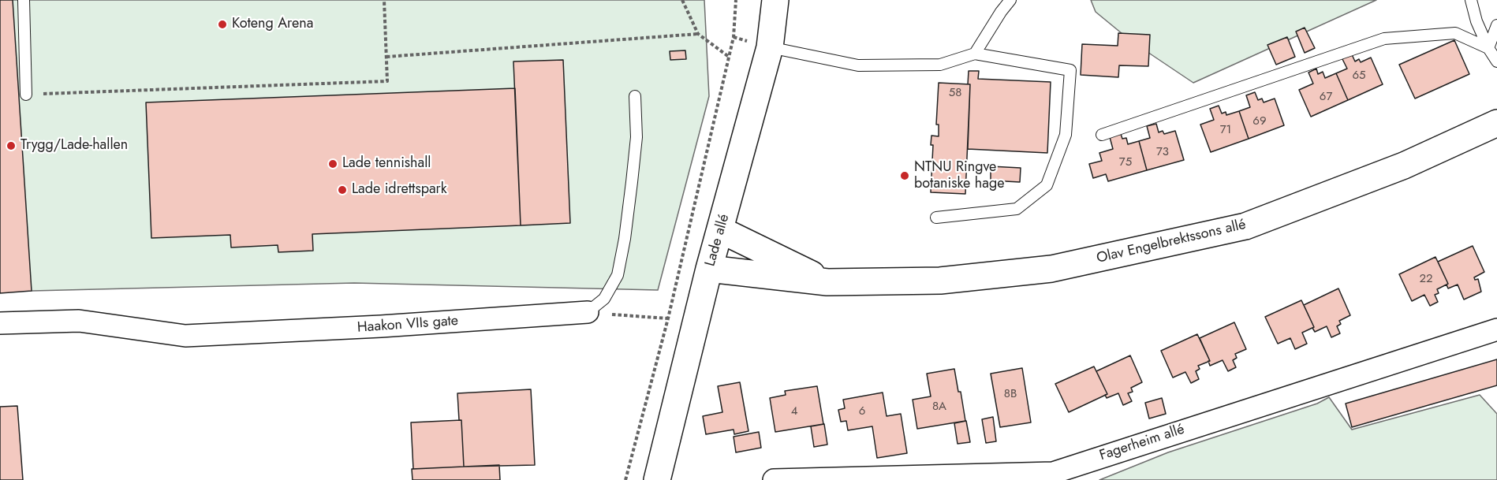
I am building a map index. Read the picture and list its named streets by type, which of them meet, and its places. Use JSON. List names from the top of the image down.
{
  "streets": {
    "street": [
      "Lade allé",
      "Olav Engelbrektssons allé",
      "Haakon VIIs gate",
      "Fagerheim allé"
    ]
  },
  "crossings": [
    ["Lade allé", "Olav Engelbrektssons allé"]
  ],
  "places": [
    "Koteng Arena",
    "Trygg/Lade-hallen",
    "Lade tennishall",
    "NTNU Ringve botaniske hage",
    "Lade idrettspark"
  ],
  "house_numbers": [
    "65",
    "58",
    "67",
    "69",
    "71",
    "73",
    "75",
    "22",
    "8B",
    "8A",
    "4",
    "6"
  ]
}
